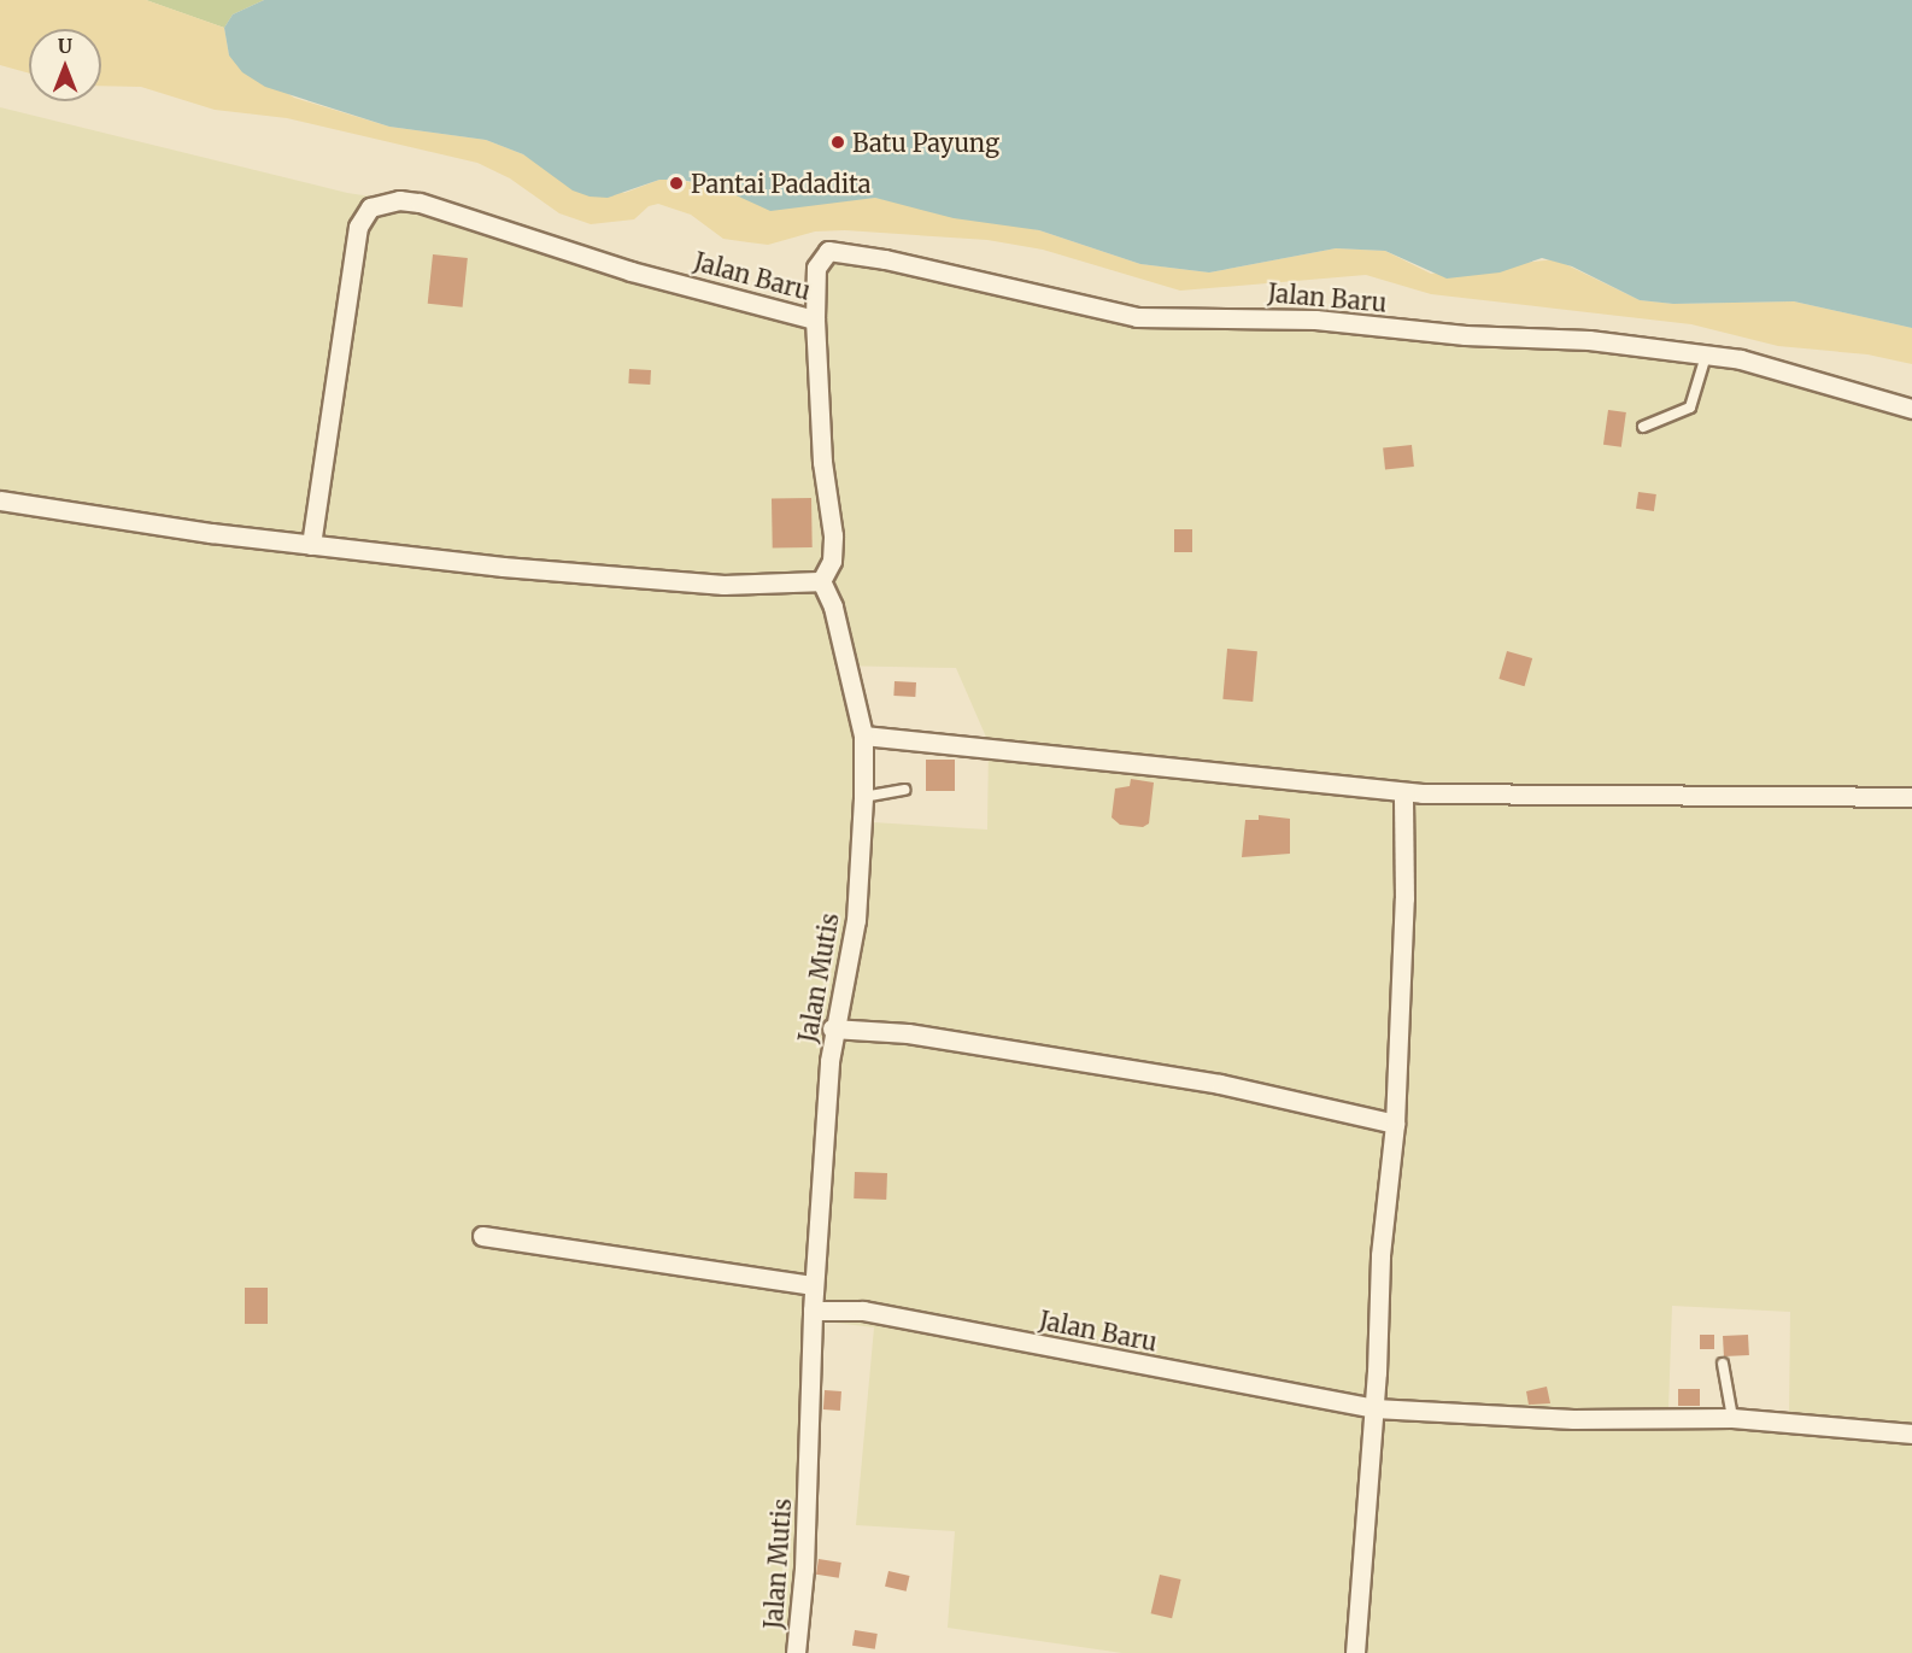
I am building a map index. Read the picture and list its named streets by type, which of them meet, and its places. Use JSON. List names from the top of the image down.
{
  "streets": {
    "street": ["Jalan Baru", "Jalan Mutis"]
  },
  "crossings": [
    ["Jalan Baru", "Jalan Mutis"]
  ],
  "places": ["Batu Payung", "Pantai Padadita"],
  "north": "top"
}
